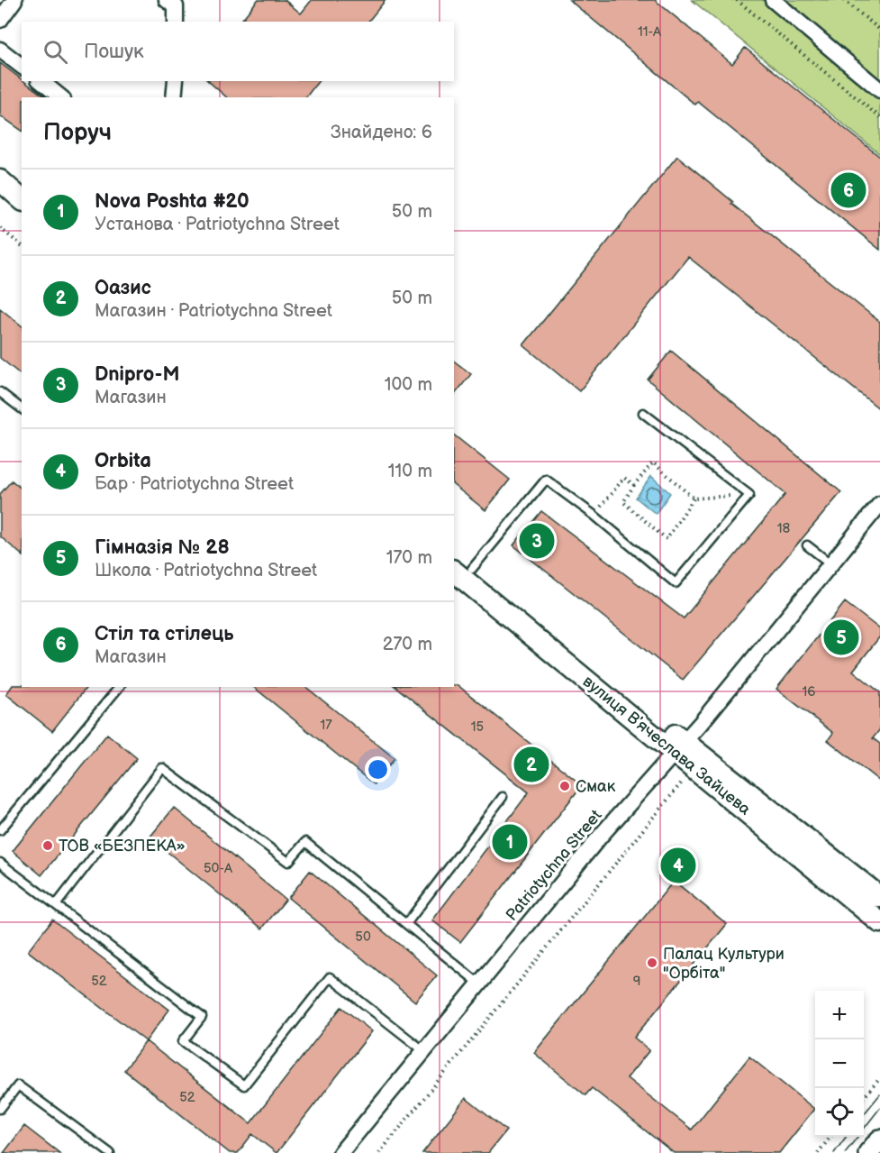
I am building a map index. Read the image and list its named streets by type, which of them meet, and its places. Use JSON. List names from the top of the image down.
{
  "streets": {
    "main road": ["вулиця Вʼячеслава Зайцева"],
    "street": ["Patriotychna Street"]
  },
  "crossings": [
    ["вулиця Вʼячеслава Зайцева", "Patriotychna Street"]
  ],
  "places": ["Смак", "ТОВ «БЕЗПЕКА»", "Палац Культури \"Орбіта\""],
  "house_numbers": [
    "11-А",
    "18",
    "16",
    "17",
    "15",
    "50-А",
    "50",
    "52",
    "9",
    "52"
  ],
  "page": {
    "search": "Пошук",
    "heading": ["Поруч", "Знайдено: 6"],
    "list": [
      {
        "mark": "1",
        "name": "Nova Poshta #20",
        "note": "Установа · Patriotychna Street",
        "value": "50 m"
      },
      {
        "mark": "2",
        "name": "Оазис",
        "note": "Магазин · Patriotychna Street",
        "value": "50 m"
      },
      {
        "mark": "3",
        "name": "Dnipro-M",
        "note": "Магазин",
        "value": "100 m"
      },
      {
        "mark": "4",
        "name": "Orbita",
        "note": "Бар · Patriotychna Street",
        "value": "110 m"
      },
      {
        "mark": "5",
        "name": "Гімназія № 28",
        "note": "Школа · Patriotychna Street",
        "value": "170 m"
      },
      {
        "mark": "6",
        "name": "Стіл та стілець",
        "note": "Магазин",
        "value": "270 m"
      }
    ],
    "pins": [
      "6",
      "3",
      "5",
      "2",
      "1",
      "4"
    ],
    "map_buttons": ["+", "−"]
  }
}
